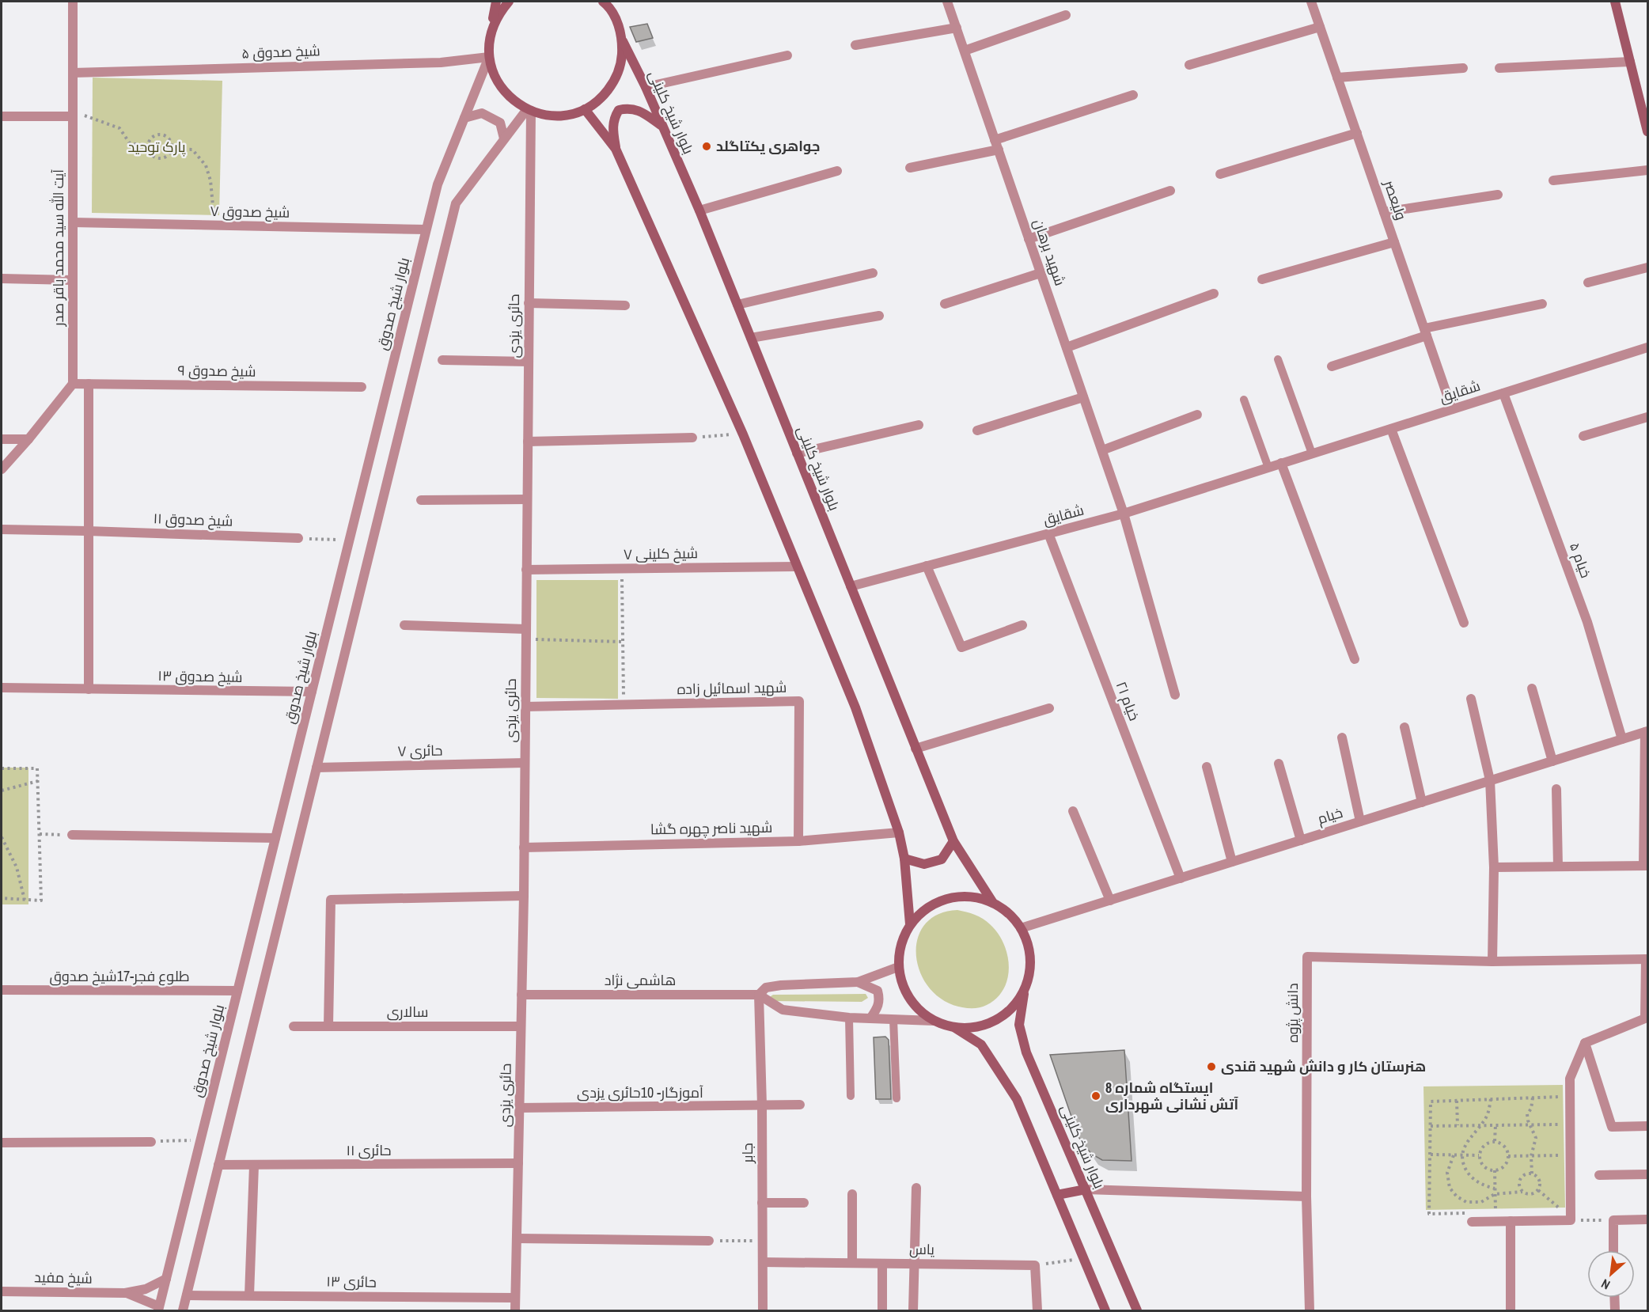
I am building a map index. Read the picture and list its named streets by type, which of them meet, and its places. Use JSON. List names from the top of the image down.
{
  "streets": {
    "main road": ["بلوار شیخ کلینی"],
    "street": [
      "شیخ صدوق ۵",
      "ولیعصر",
      "شیخ صدوق ۷",
      "آیت الله سید محمد باقر صدر",
      "شهید برهان",
      "بلوار شیخ صدوق",
      "حائری یزدی",
      "شیخ صدوق ۹",
      "شقایق",
      "شیخ صدوق ۱۱",
      "شیخ کلینی ۷",
      "خیام ۵",
      "شیخ صدوق ۱۳",
      "شهید اسمائیل زاده",
      "خیام ۲۱",
      "حائری ۷",
      "خیام",
      "شهید ناصر چهره گشا",
      "طلوع فجر-17شیخ صدوق",
      "هاشمی نژاد",
      "سالاری",
      "دانش پژوه",
      "آموزگار- 10حائری یزدی",
      "حائری ۱۱",
      "جابر",
      "یاس",
      "شیخ مفید",
      "حائری ۱۳"
    ]
  },
  "crossings": [
    ["شیخ صدوق ۵", "آیت الله سید محمد باقر صدر"],
    ["شیخ صدوق ۵", "بلوار شیخ صدوق"],
    ["بلوار شیخ کلینی", "شقایق"],
    ["بلوار شیخ کلینی", "خیام"],
    ["ولیعصر", "شقایق"],
    ["شیخ صدوق ۷", "آیت الله سید محمد باقر صدر"],
    ["شیخ صدوق ۷", "بلوار شیخ صدوق"],
    ["آیت الله سید محمد باقر صدر", "شیخ صدوق ۹"],
    ["شهید برهان", "شقایق"],
    ["بلوار شیخ صدوق", "شیخ صدوق ۱۳"],
    ["بلوار شیخ صدوق", "طلوع فجر-17شیخ صدوق"],
    ["بلوار شیخ صدوق", "شیخ مفید"],
    ["حائری یزدی", "شیخ کلینی ۷"],
    ["حائری یزدی", "شهید اسمائیل زاده"],
    ["حائری یزدی", "حائری ۷"],
    ["حائری یزدی", "شهید ناصر چهره گشا"],
    ["حائری یزدی", "هاشمی نژاد"],
    ["حائری یزدی", "سالاری"],
    ["حائری یزدی", "آموزگار- 10حائری یزدی"],
    ["حائری یزدی", "حائری ۱۱"],
    ["حائری یزدی", "حائری ۱۳"],
    ["شقایق", "خیام ۵"],
    ["شقایق", "خیام ۲۱"],
    ["خیام ۵", "خیام"],
    ["شهید اسمائیل زاده", "شهید ناصر چهره گشا"],
    ["خیام ۲۱", "خیام"],
    ["هاشمی نژاد", "جابر"],
    ["آموزگار- 10حائری یزدی", "جابر"],
    ["جابر", "یاس"]
  ],
  "parks": ["پارک توحید"],
  "places": ["جواهری یکتاگلد", "هنرستان کار و دانش شهید قندی", "ایستگاه شماره 8 آتش نشانی شهرداری"],
  "north": "bottom left"
}
